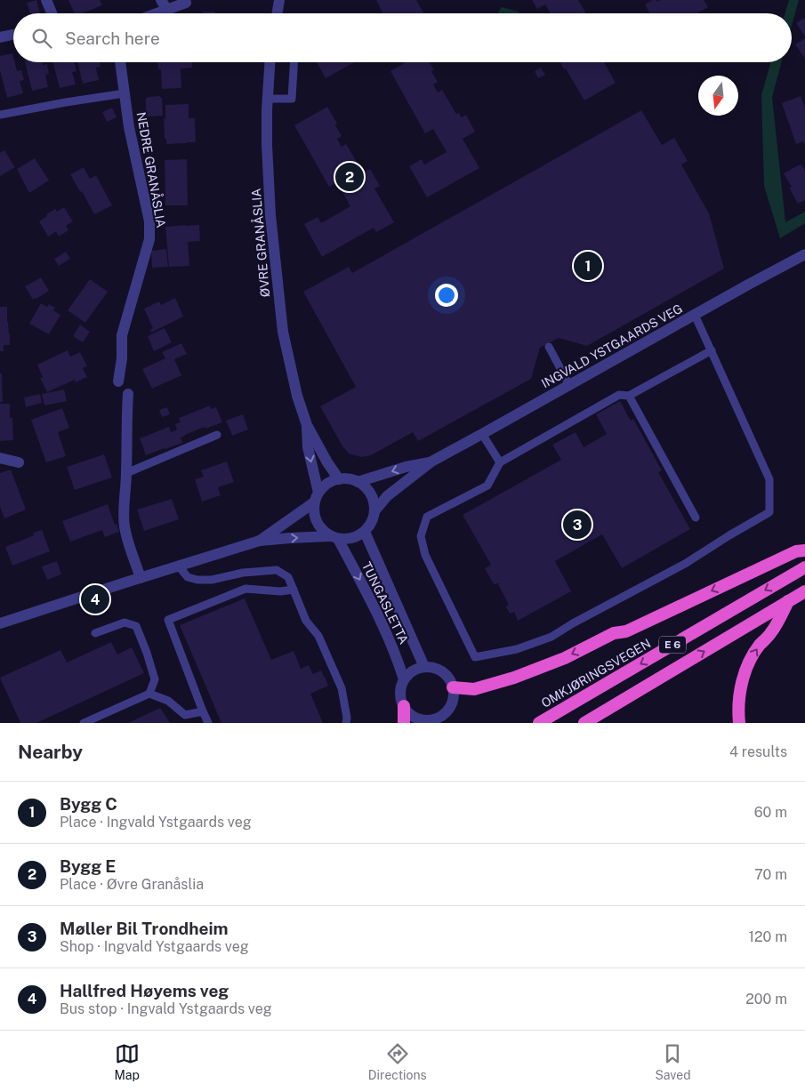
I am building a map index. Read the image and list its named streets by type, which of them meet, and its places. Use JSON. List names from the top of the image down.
{
  "streets": {
    "highway": ["E 6", "OMKJØRINGSVEGEN"],
    "street": [
      "NEDRE GRANÅSLIA",
      "ØVRE GRANÅSLIA",
      "INGVALD YSTGAARDS VEG",
      "TUNGASLETTA"
    ]
  },
  "crossings": [
    ["ØVRE GRANÅSLIA", "INGVALD YSTGAARDS VEG"],
    ["ØVRE GRANÅSLIA", "TUNGASLETTA"],
    ["INGVALD YSTGAARDS VEG", "TUNGASLETTA"]
  ],
  "north": "bottom",
  "page": {
    "search": "Search here",
    "pins": [
      "2",
      "1",
      "3",
      "4"
    ],
    "heading": ["Nearby", "4 results"],
    "list": [
      {
        "mark": "1",
        "name": "Bygg C",
        "note": "Place · Ingvald Ystgaards veg",
        "value": "60 m"
      },
      {
        "mark": "2",
        "name": "Bygg E",
        "note": "Place · Øvre Granåslia",
        "value": "70 m"
      },
      {
        "mark": "3",
        "name": "Møller Bil Trondheim",
        "note": "Shop · Ingvald Ystgaards veg",
        "value": "120 m"
      },
      {
        "mark": "4",
        "name": "Hallfred Høyems veg",
        "note": "Bus stop · Ingvald Ystgaards veg",
        "value": "200 m"
      }
    ],
    "nav": ["Map", "Directions", "Saved"]
  }
}
